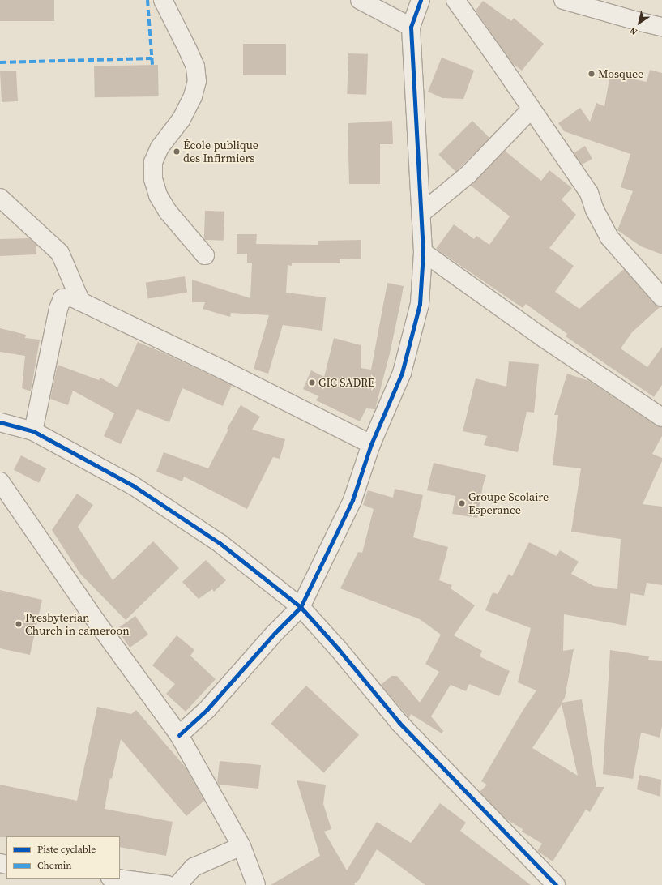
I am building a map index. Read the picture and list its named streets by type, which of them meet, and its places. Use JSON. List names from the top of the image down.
{
  "places": [
    "Mosquee",
    "École publique des Infirmiers",
    "GIC SADRE",
    "Groupe Scolaire Esperance",
    "Presbyterian Church in cameroon"
  ],
  "legend": ["Piste cyclable", "Chemin"],
  "north": "bottom left"
}
